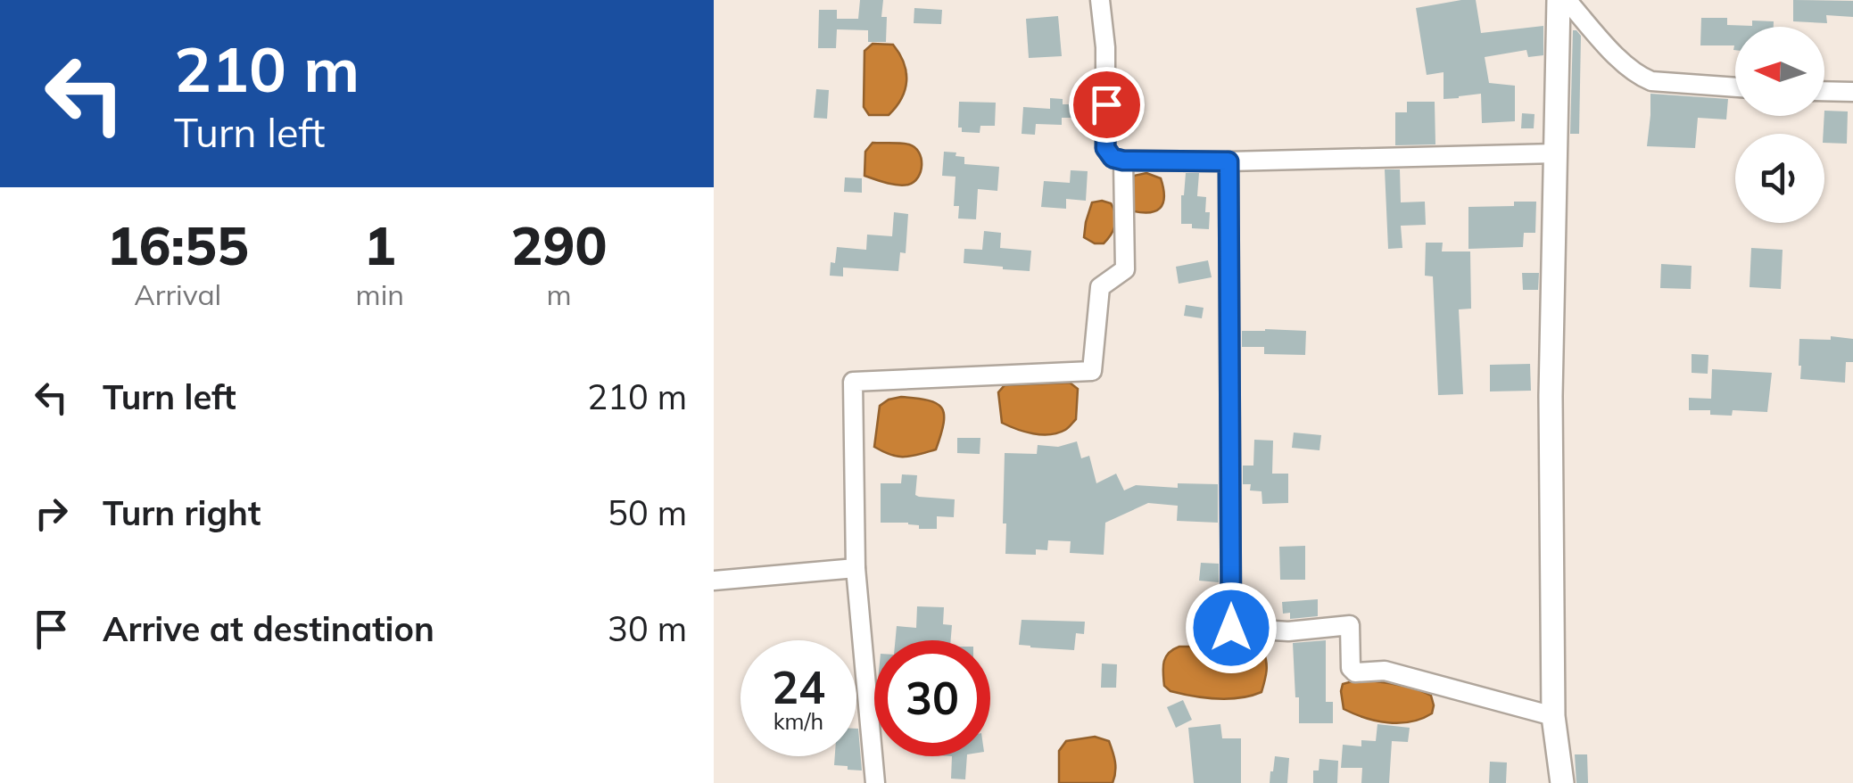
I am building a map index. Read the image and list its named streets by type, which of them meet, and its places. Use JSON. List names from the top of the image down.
{
  "north": "left",
  "page": {
    "turn": ["210 m", "Turn left"],
    "eta": [
      "16:55",
      "Arrival",
      "1",
      "min",
      "290",
      "m"
    ],
    "list": [
      {
        "name": "Turn left",
        "value": "210 m"
      },
      {
        "name": "Turn right",
        "value": "50 m"
      },
      {
        "name": "Arrive at destination",
        "value": "30 m"
      }
    ],
    "speed": "24 km/h",
    "limit": "30"
  }
}
